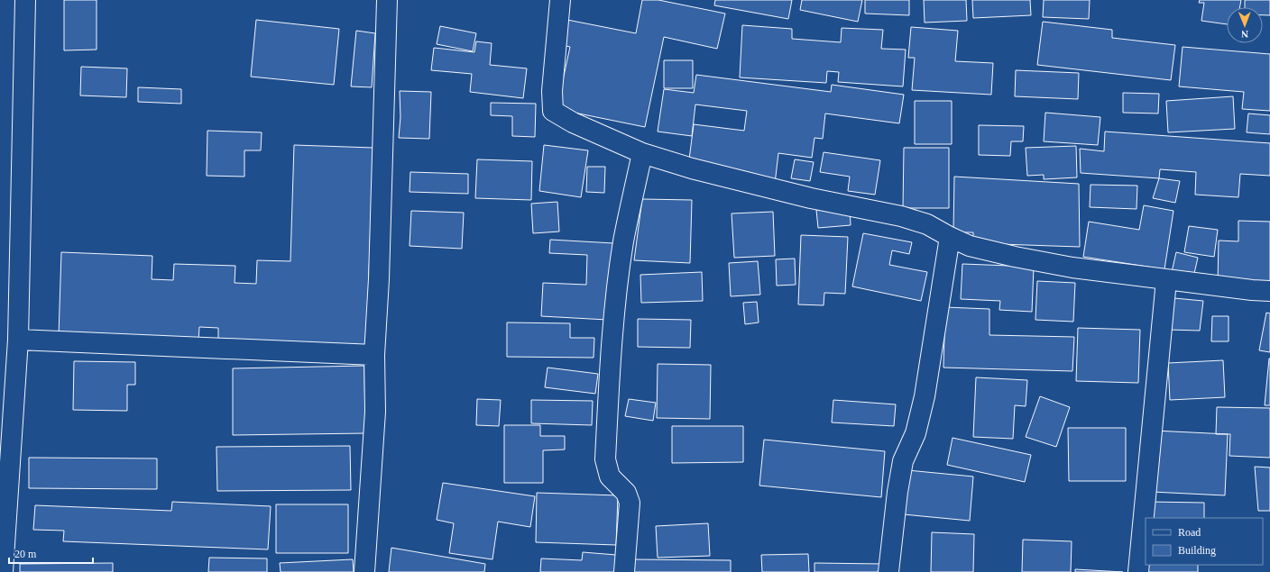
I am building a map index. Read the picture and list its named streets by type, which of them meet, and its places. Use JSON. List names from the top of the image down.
{
  "legend": ["Road", "Building"],
  "scale_bar": "20 m",
  "north": "bottom"
}
